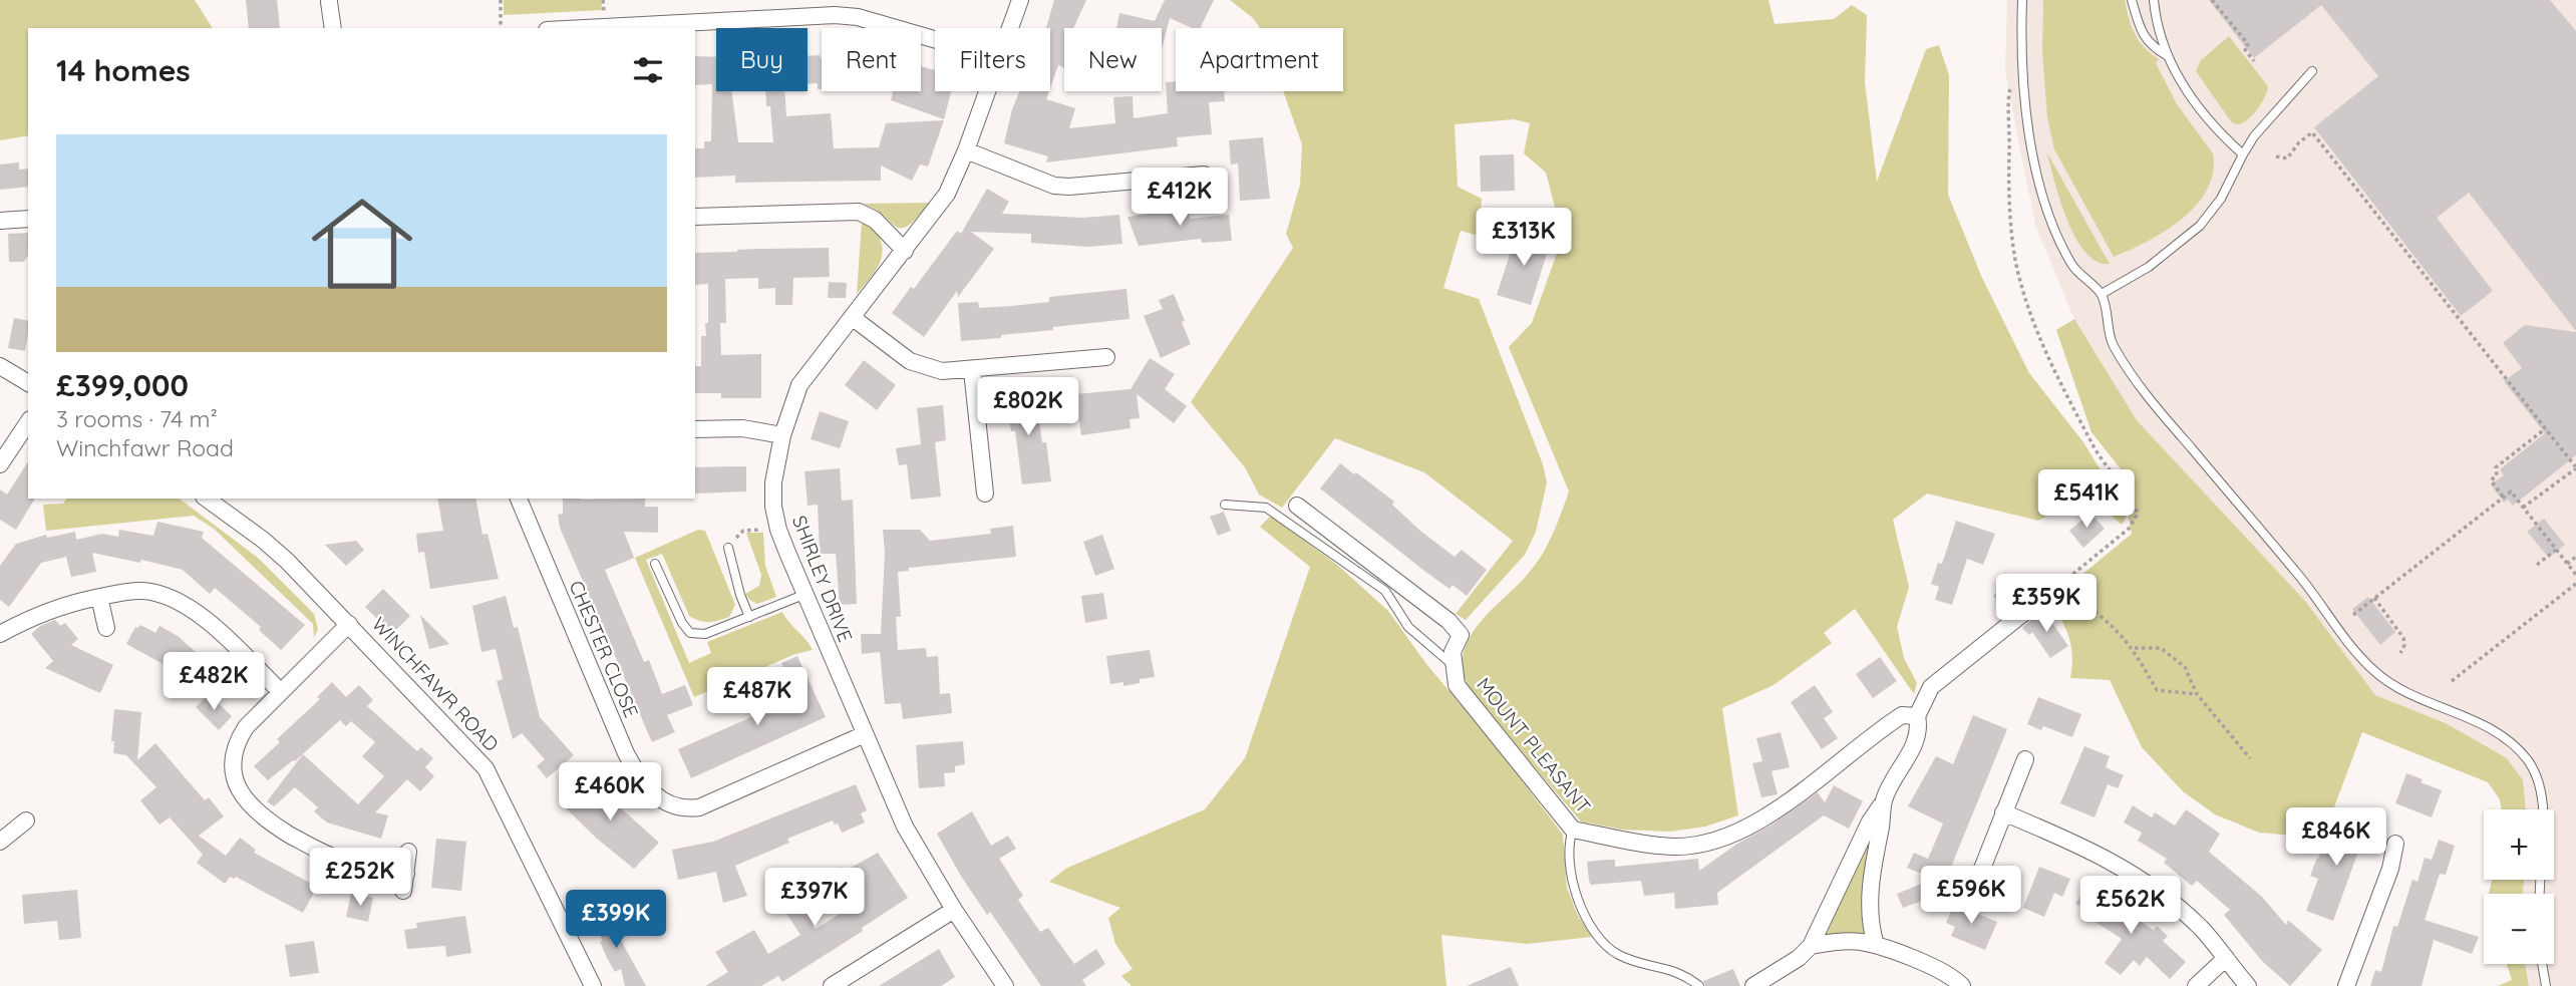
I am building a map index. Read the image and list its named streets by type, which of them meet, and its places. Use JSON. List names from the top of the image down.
{
  "streets": {
    "street": [
      "SHIRLEY DRIVE",
      "CHESTER CLOSE",
      "WINCHFAWR ROAD",
      "MOUNT PLEASANT"
    ]
  },
  "crossings": [
    ["SHIRLEY DRIVE", "CHESTER CLOSE"]
  ],
  "page": {
    "chip": [
      "Buy",
      "Rent",
      "Filters",
      "New",
      "Apartment"
    ],
    "heading": "14 homes",
    "list": [
      {
        "name": "£399,000",
        "note": "3 rooms · 74 m² · Winchfawr Road"
      }
    ],
    "price": [
      "£412K",
      "£313K",
      "£802K",
      "£541K",
      "£359K",
      "£482K",
      "£487K",
      "£460K",
      "£846K",
      "£252K",
      "£596K",
      "£397K",
      "£562K",
      "£399K"
    ],
    "map_buttons": ["+", "−"]
  }
}
